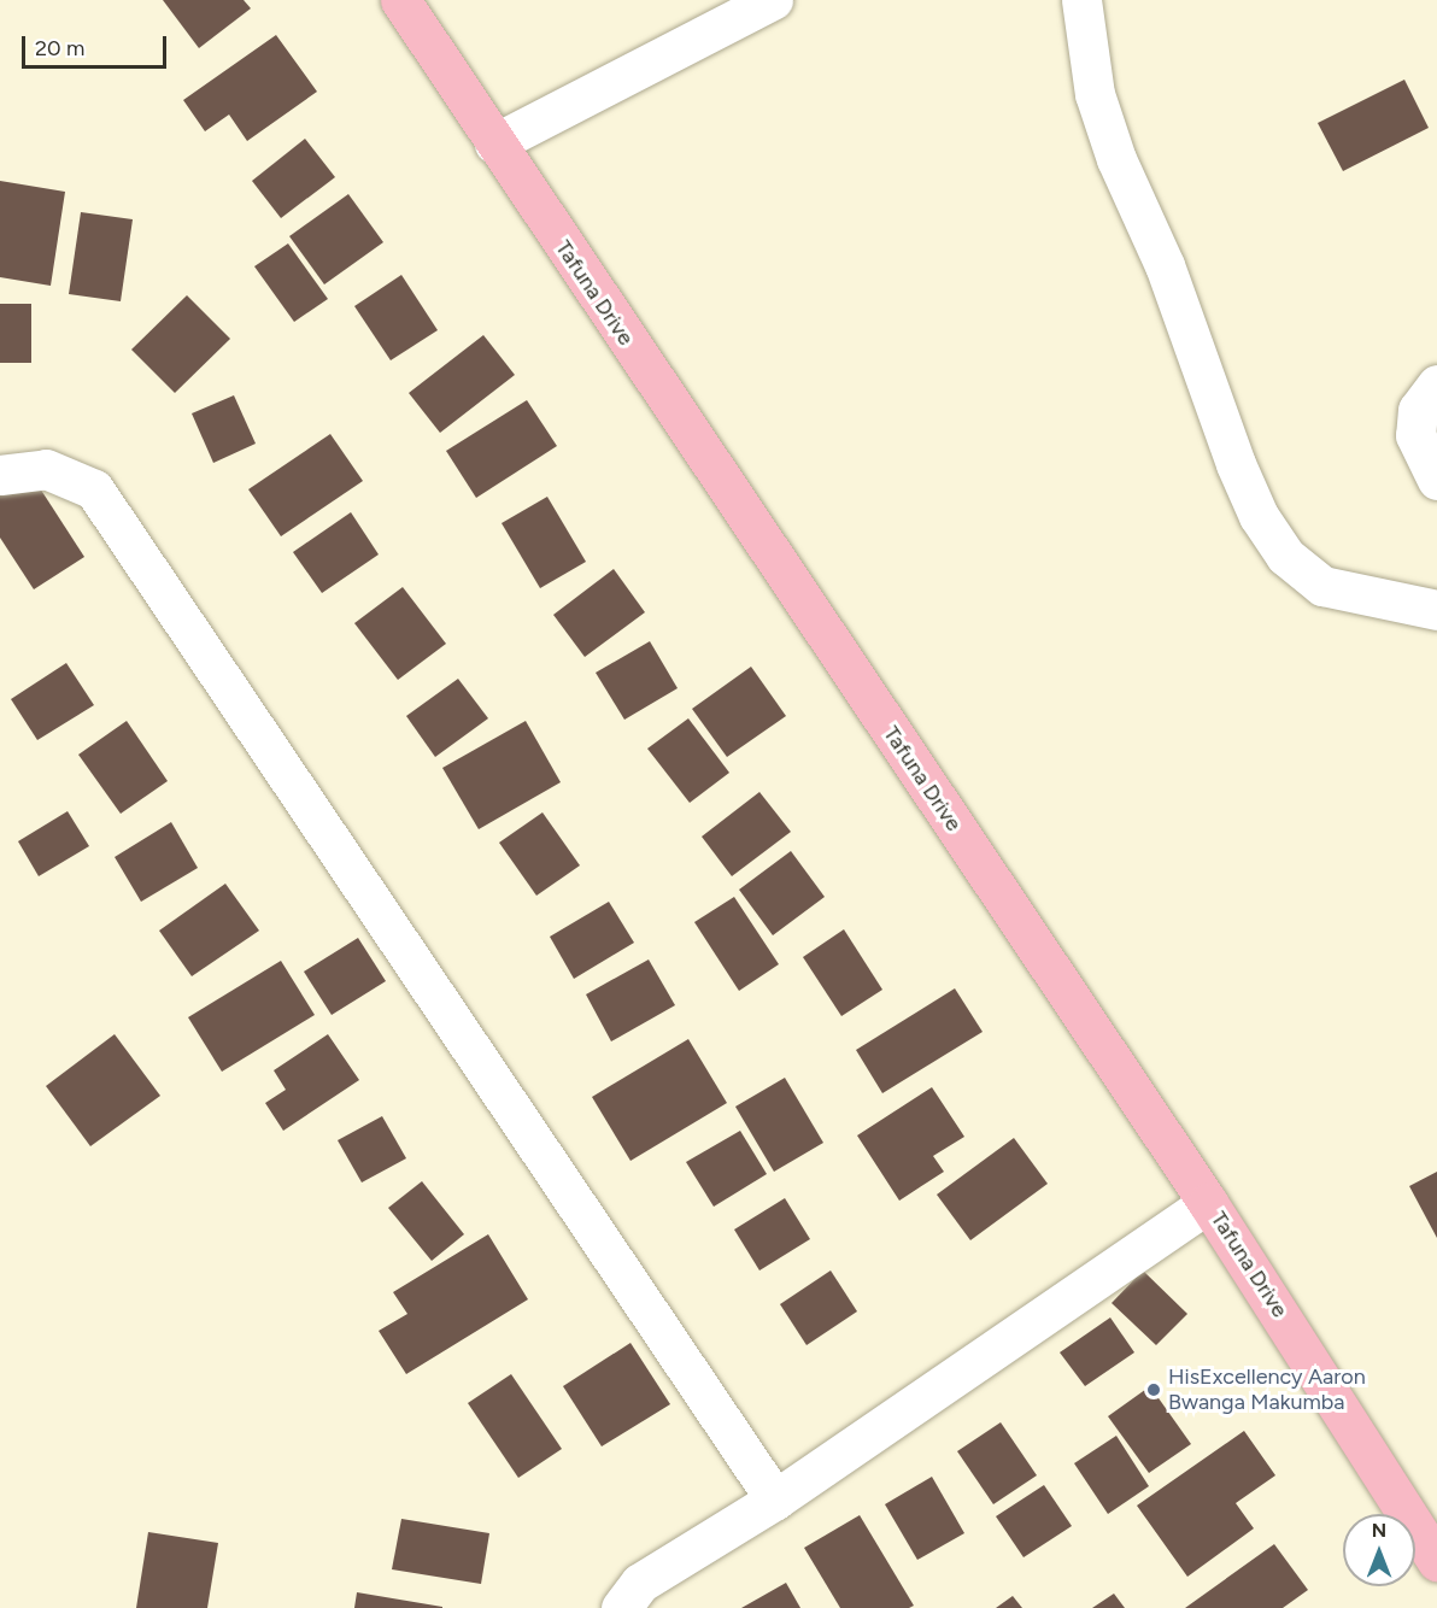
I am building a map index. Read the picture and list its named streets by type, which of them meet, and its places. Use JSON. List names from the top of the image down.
{
  "streets": {
    "main road": ["Tafuna Drive"]
  },
  "places": ["HisExcellency Aaron Bwanga Makumba"],
  "scale_bar": "20 m",
  "north": "top"
}
